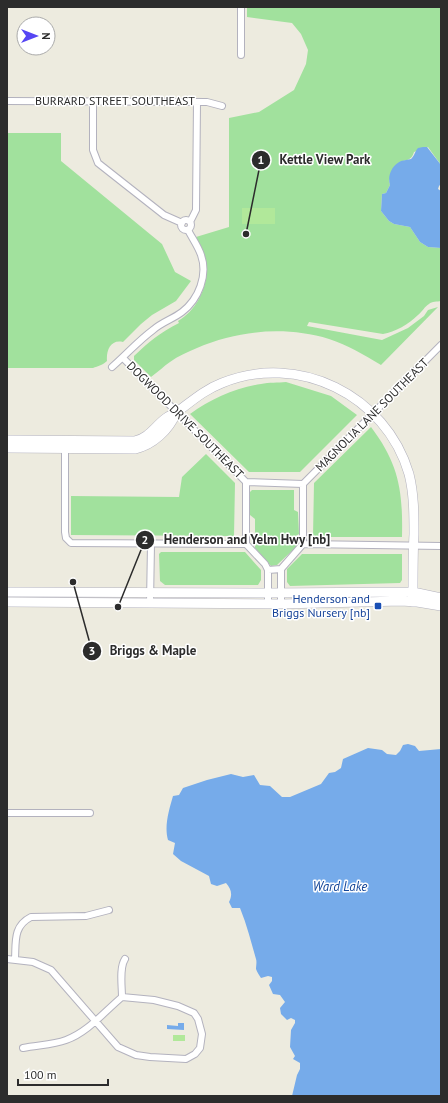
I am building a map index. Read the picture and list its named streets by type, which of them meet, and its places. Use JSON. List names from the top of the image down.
{
  "streets": {
    "street": ["BURRARD STREET SOUTHEAST", "MAGNOLIA LANE SOUTHEAST", "DOGWOOD DRIVE SOUTHEAST"]
  },
  "water": ["Ward Lake"],
  "places": {
    "other": ["Kettle View Park", "Briggs & Maple", "Henderson and Yelm Hwy [nb]"],
    "transit": ["Henderson and Briggs Nursery [nb]"]
  },
  "scale_bar": "100 m",
  "north": "right"
}
